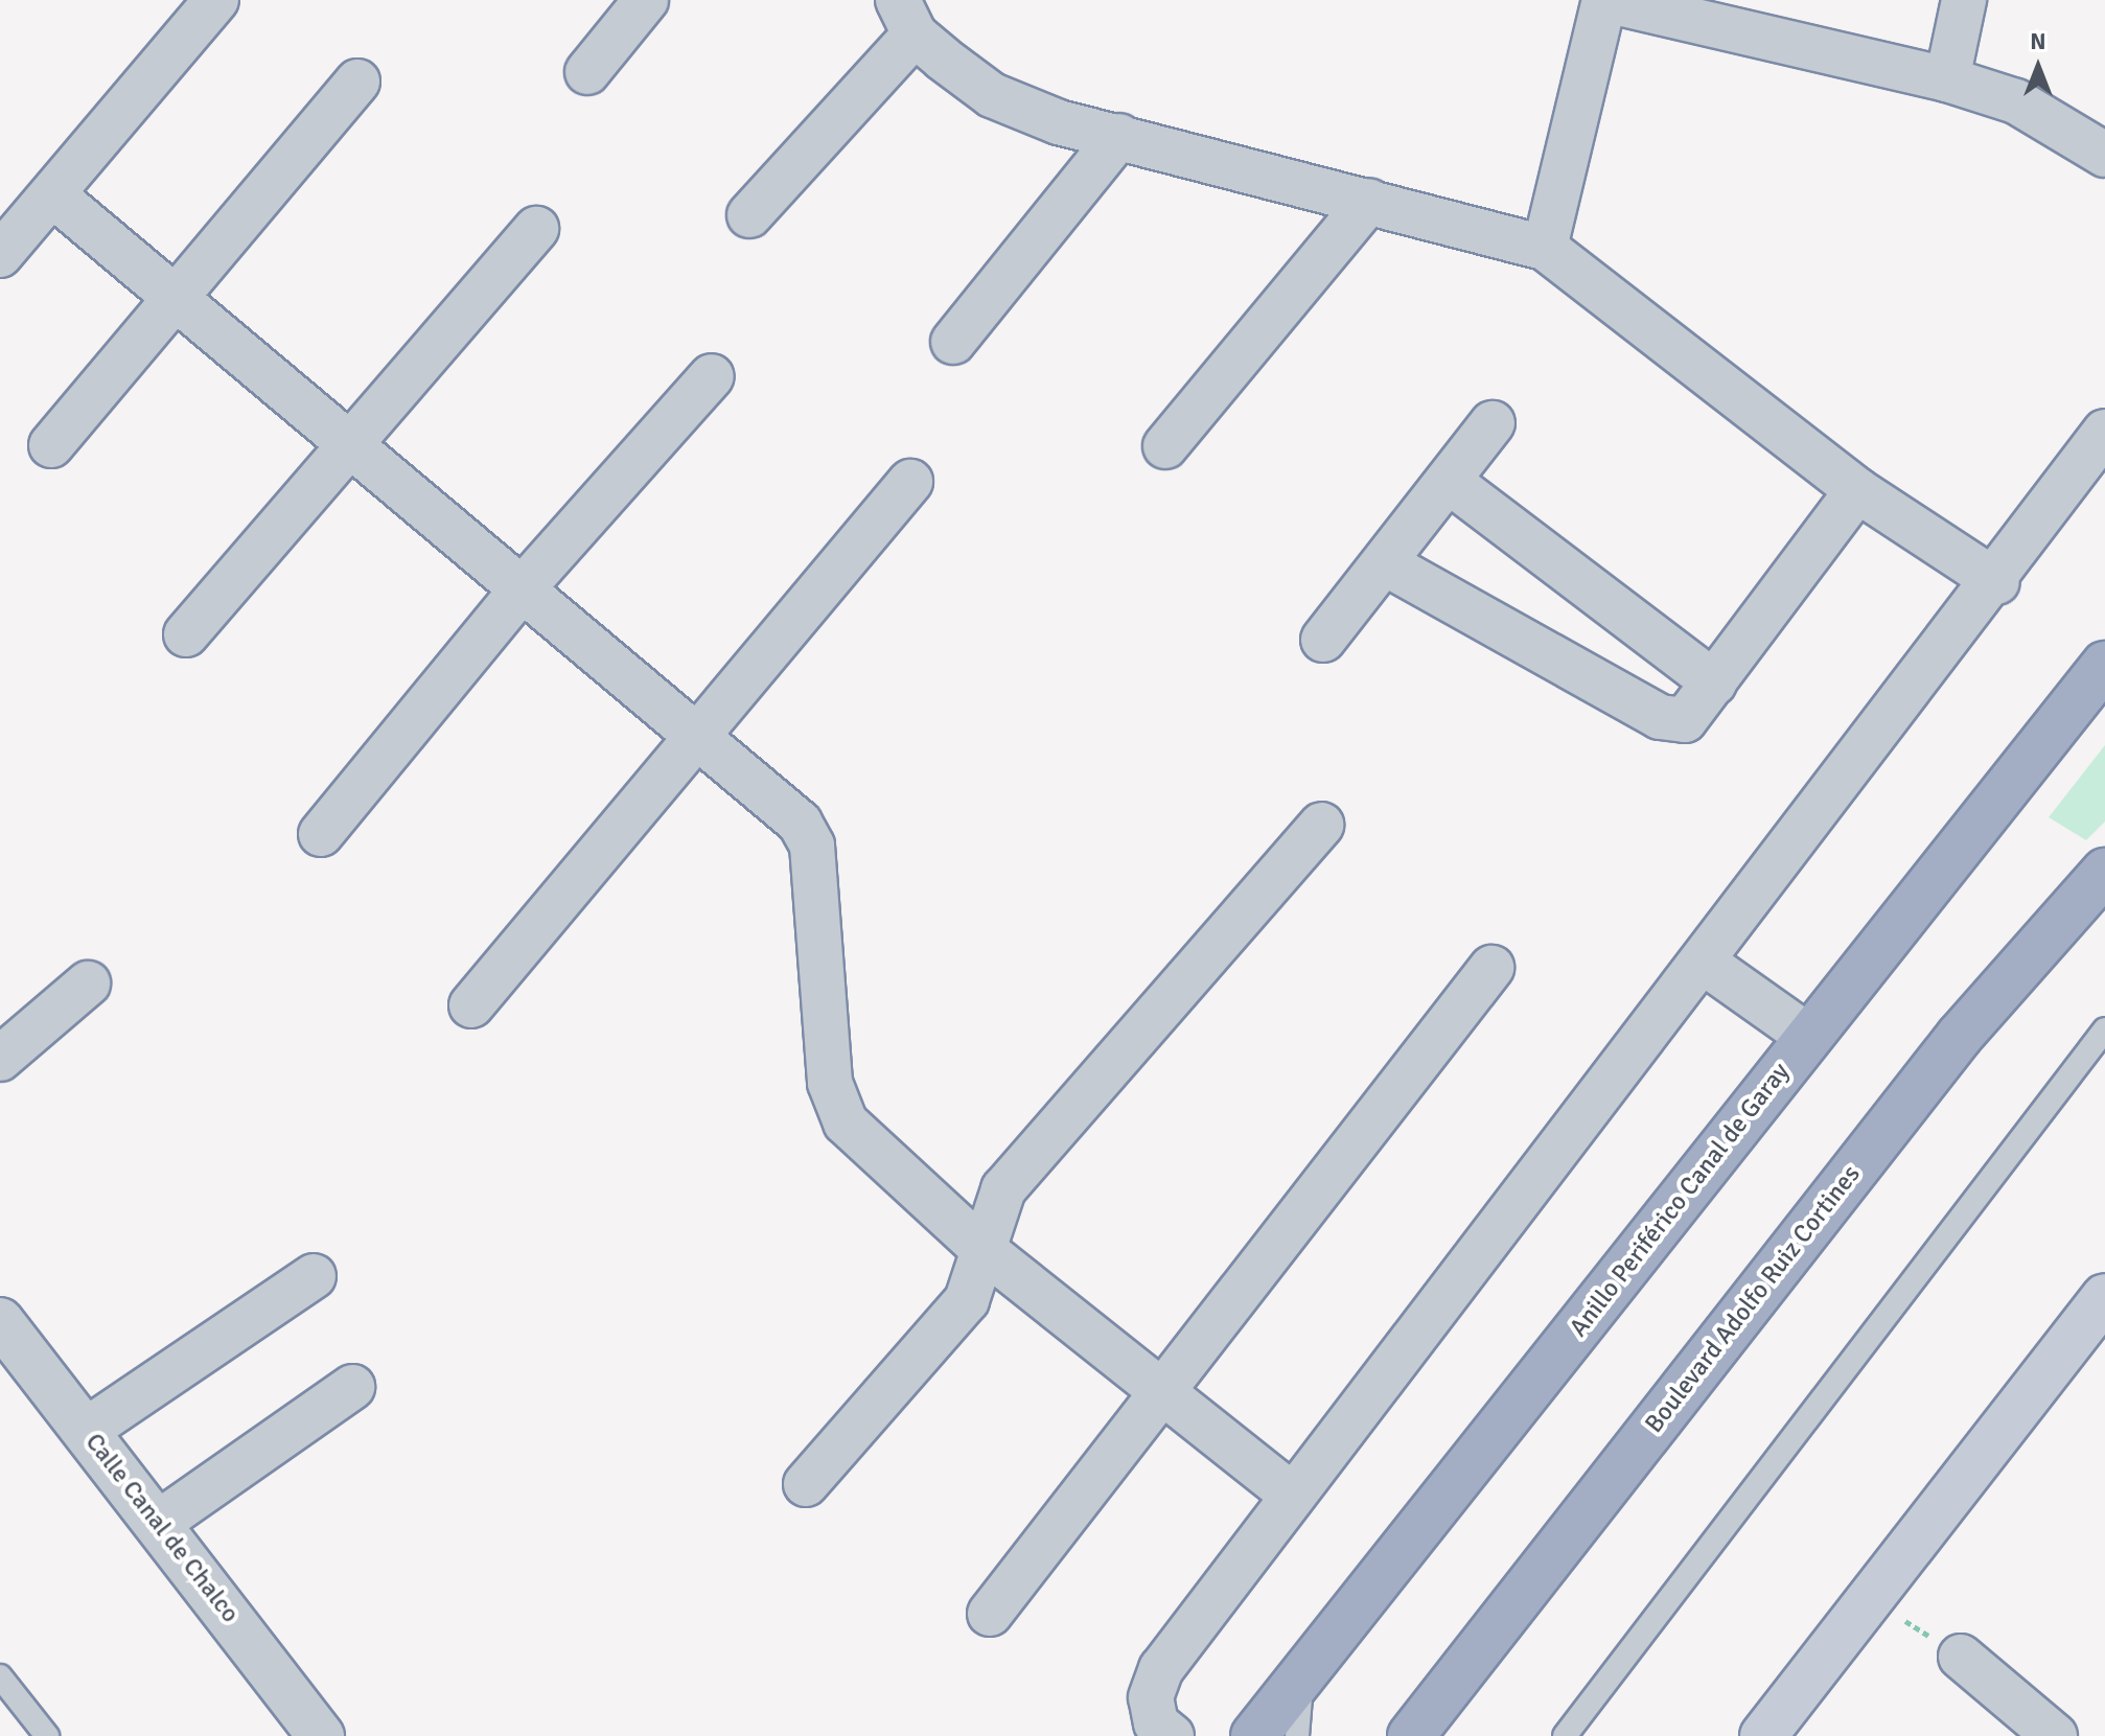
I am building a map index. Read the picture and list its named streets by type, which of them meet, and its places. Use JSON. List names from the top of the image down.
{
  "streets": {
    "highway": ["Anillo Periférico Canal de Garay", "Boulevard Adolfo Ruiz Cortines"],
    "street": ["Calle Canal de Chalco"]
  },
  "north": "top"
}
